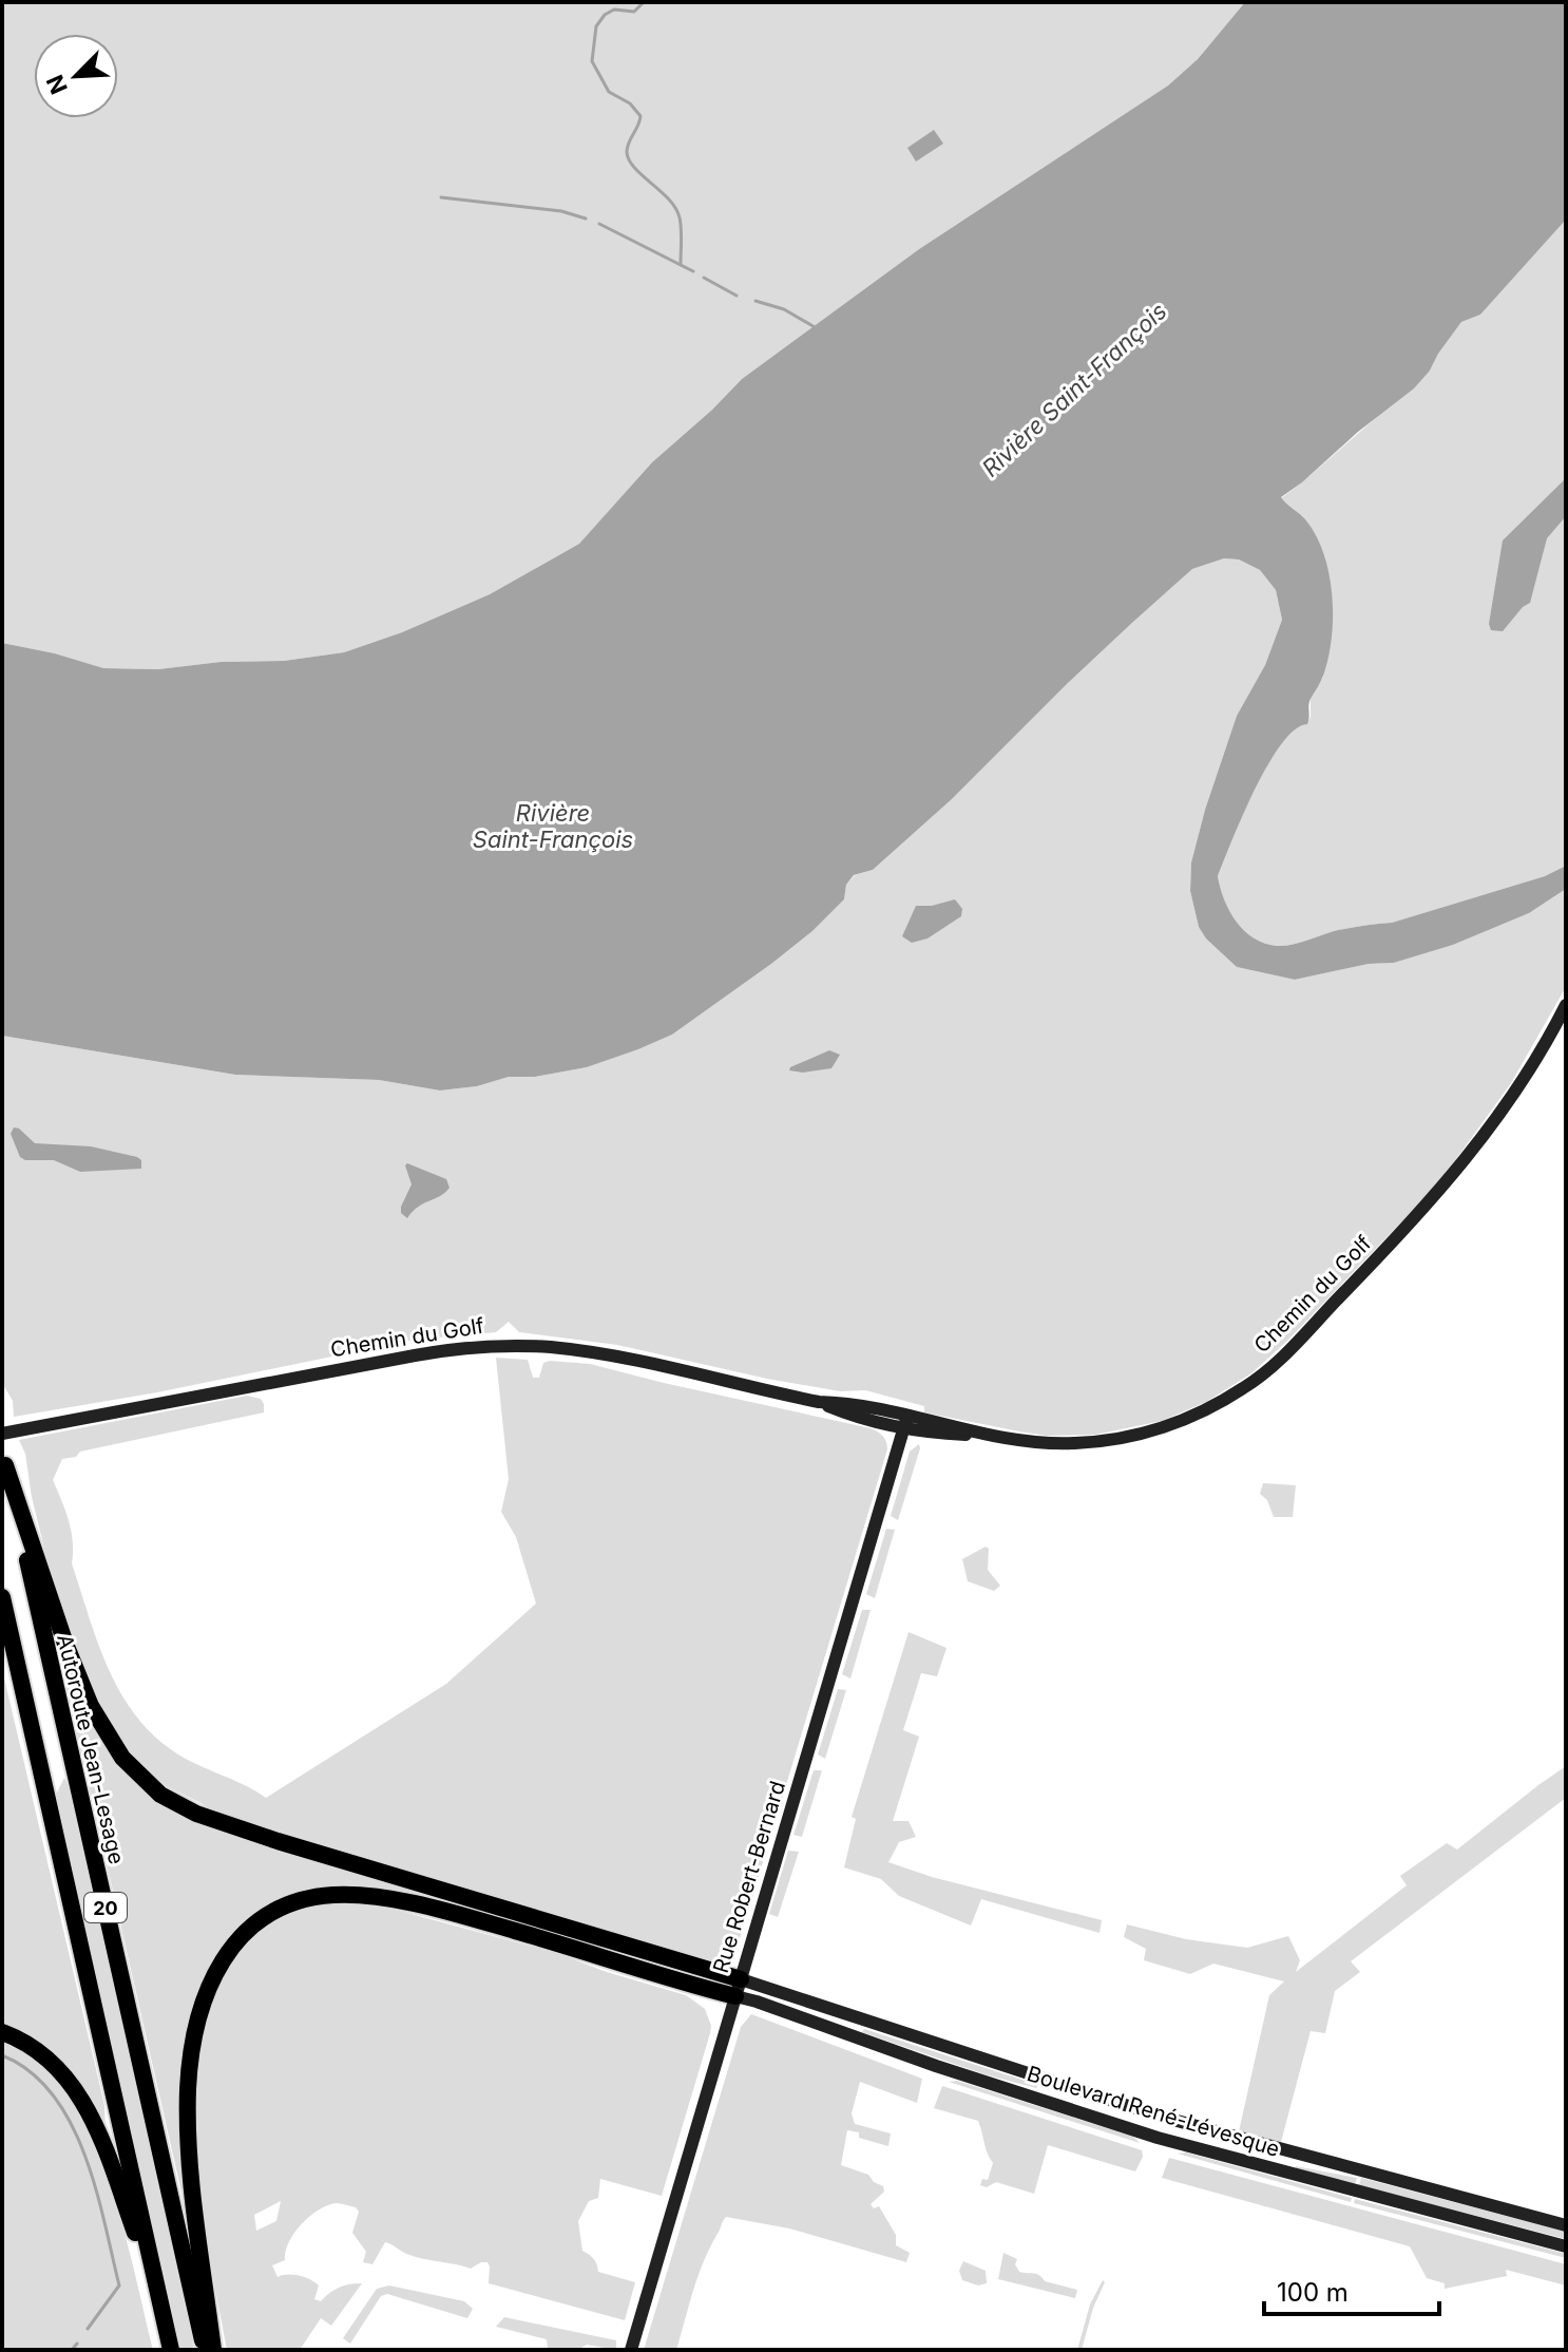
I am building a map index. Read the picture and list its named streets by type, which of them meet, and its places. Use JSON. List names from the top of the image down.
{
  "streets": {
    "highway": ["Autoroute Jean-Lesage", "20"],
    "street": ["Chemin du Golf", "Rue Robert-Bernard", "Boulevard René-Lévesque"]
  },
  "crossings": [
    ["Chemin du Golf", "Rue Robert-Bernard"],
    ["Rue Robert-Bernard", "Boulevard René-Lévesque"]
  ],
  "water": ["Rivière Saint-François"],
  "scale_bar": "100 m",
  "north": "bottom left"
}
